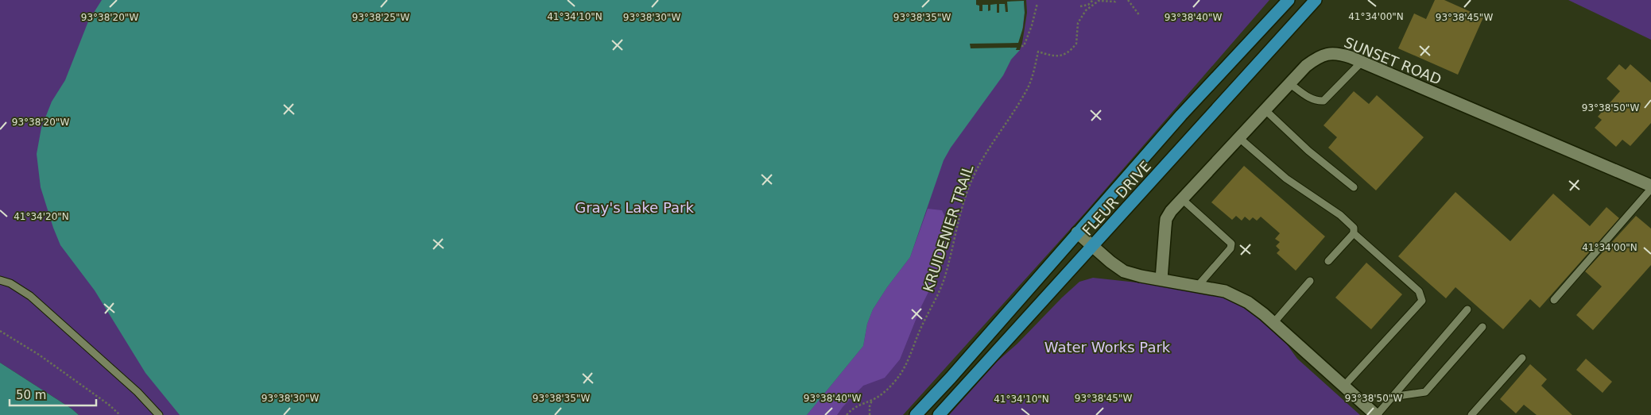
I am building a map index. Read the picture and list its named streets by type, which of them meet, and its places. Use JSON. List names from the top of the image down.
{
  "streets": {
    "main road": ["FLEUR DRIVE"],
    "street": ["SUNSET ROAD"],
    "path": ["KRUIDENIER TRAIL"]
  },
  "parks": ["Gray's Lake Park", "Water Works Park"],
  "scale_bar": "50 m",
  "coordinates": [
    "41°34'10\"N",
    "41°34'00\"N",
    "93°38'20\"W",
    "93°38'25\"W",
    "93°38'30\"W",
    "93°38'35\"W",
    "93°38'40\"W",
    "93°38'45\"W",
    "93°38'50\"W",
    "41°34'20\"N"
  ]
}
